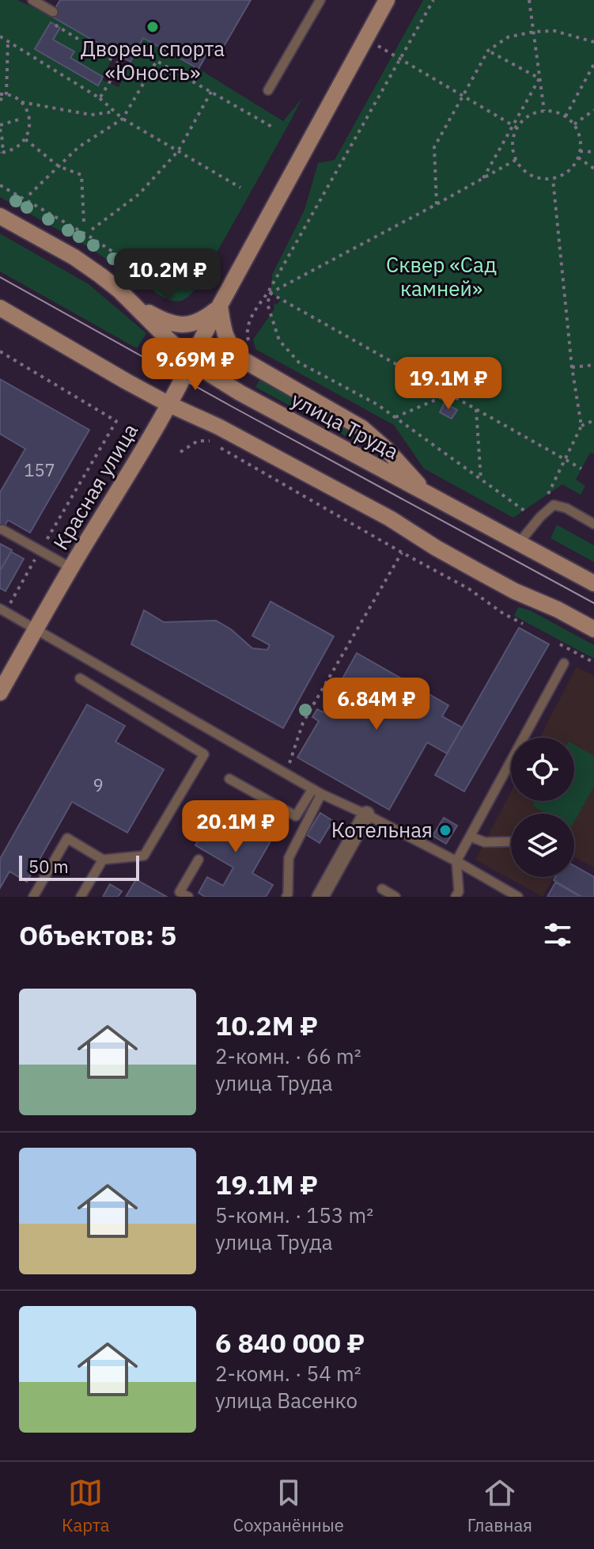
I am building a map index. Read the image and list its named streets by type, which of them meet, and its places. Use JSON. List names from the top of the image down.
{
  "streets": {
    "main road": ["улица Труда", "Красная улица"]
  },
  "crossings": [
    ["улица Труда", "Красная улица"]
  ],
  "parks": ["Сквер «Сад камней»"],
  "places": ["Дворец спорта «Юность»", "Котельная"],
  "house_numbers": ["157", "9"],
  "scale_bar": "50 m",
  "page": {
    "price": [
      "10.2M ₽",
      "9.69M ₽",
      "19.1M ₽",
      "6.84M ₽",
      "20.1M ₽"
    ],
    "scale": "50 m",
    "heading": "Объектов: 5",
    "list": [
      {
        "name": "10.2M ₽",
        "note": "2-комн. · 66 m² · улица Труда"
      },
      {
        "name": "19.1M ₽",
        "note": "5-комн. · 153 m² · улица Труда"
      },
      {
        "name": "6 840 000 ₽",
        "note": "2-комн. · 54 m² · улица Васенко"
      }
    ],
    "tabs": ["Карта", "Сохранённые", "Главная"]
  }
}
